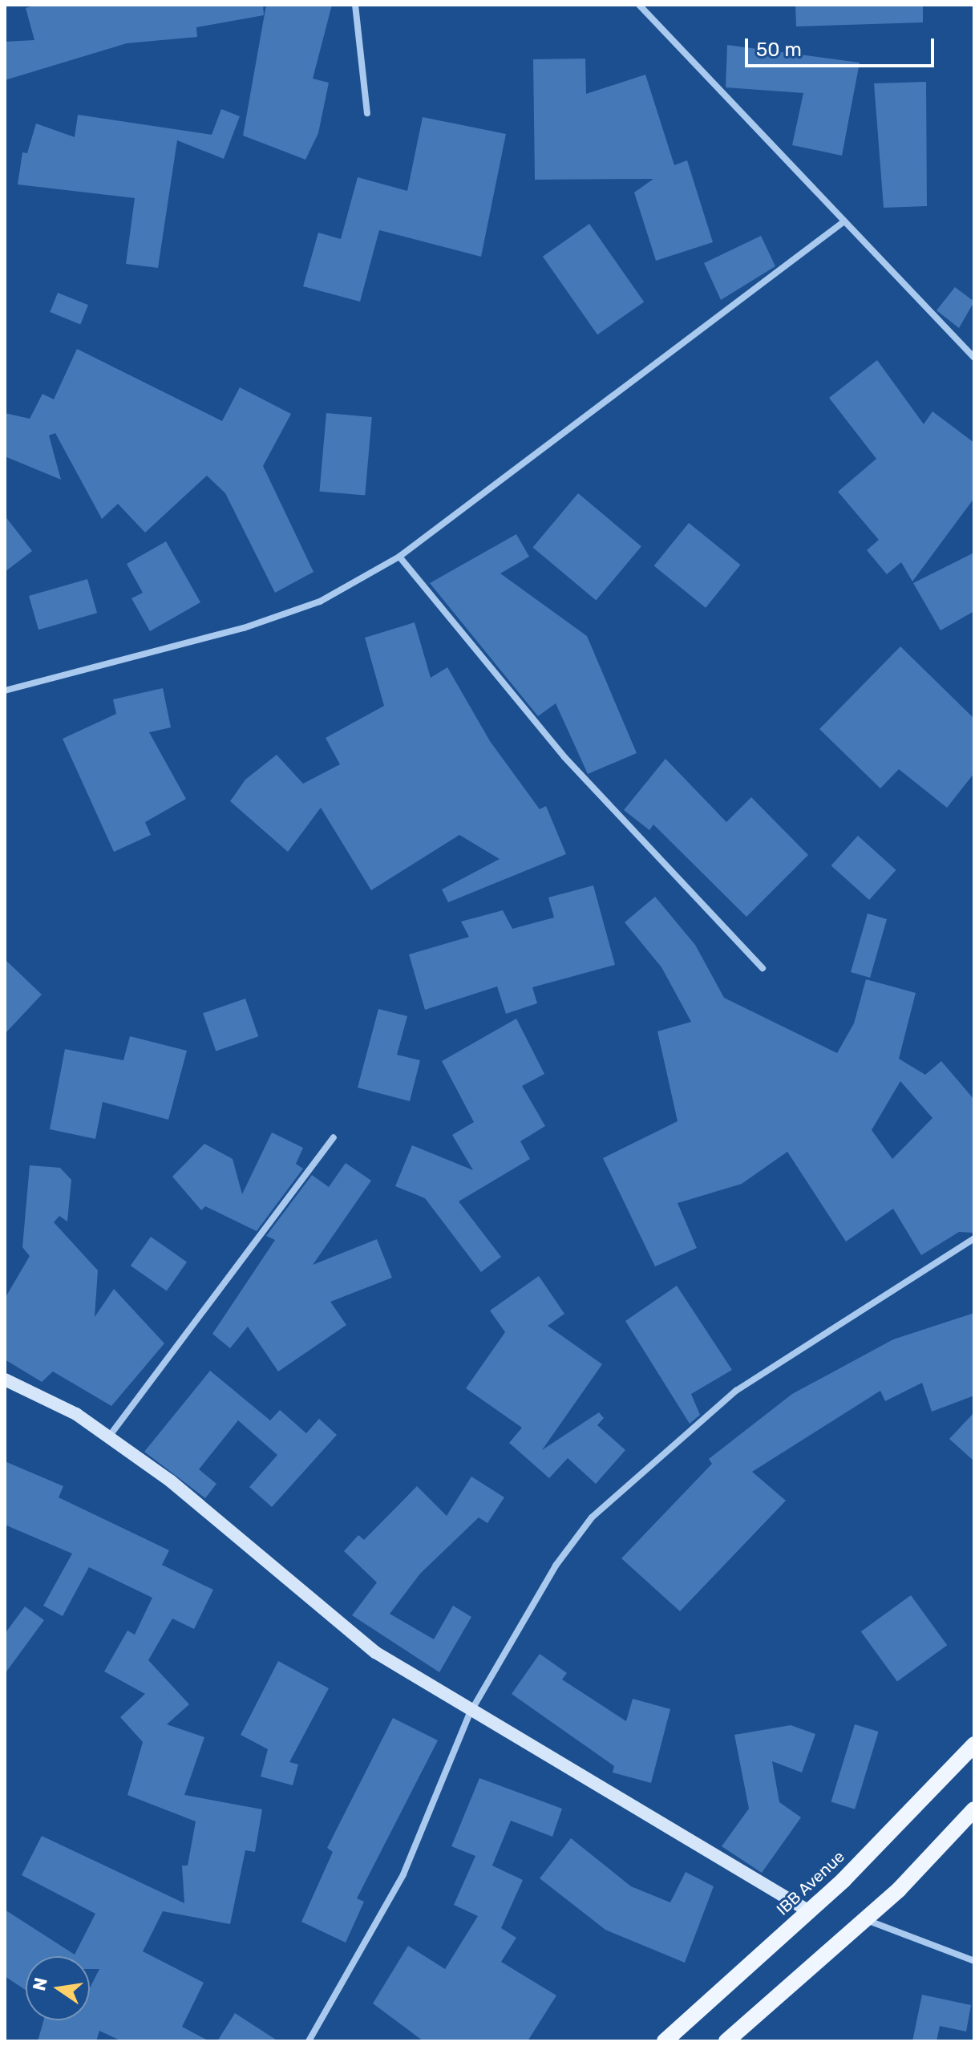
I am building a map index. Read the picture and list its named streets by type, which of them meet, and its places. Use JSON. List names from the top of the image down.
{
  "streets": {
    "main road": ["IBB Avenue"]
  },
  "scale_bar": "50 m",
  "north": "left"
}
